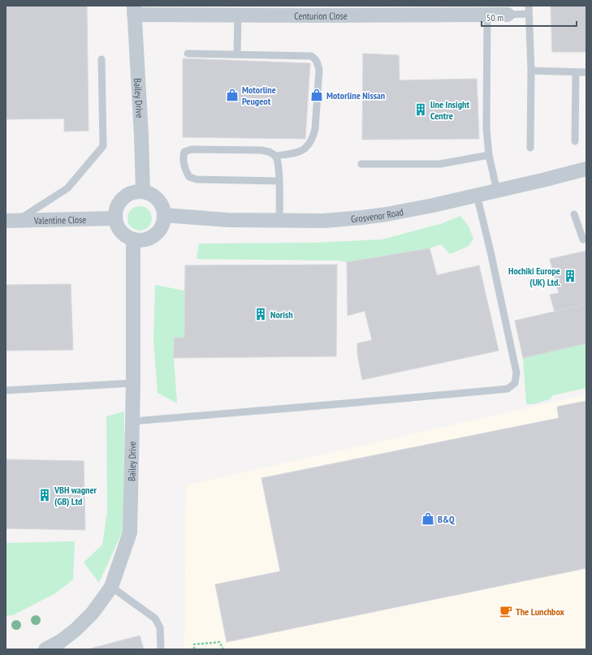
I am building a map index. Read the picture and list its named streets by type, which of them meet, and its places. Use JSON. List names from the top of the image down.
{
  "streets": {
    "street": [
      "Centurion Close",
      "Bailey Drive",
      "Grosvenor Road",
      "Valentine Close"
    ]
  },
  "crossings": [
    ["Centurion Close", "Bailey Drive"],
    ["Bailey Drive", "Grosvenor Road"],
    ["Bailey Drive", "Valentine Close"],
    ["Grosvenor Road", "Valentine Close"]
  ],
  "places": {
    "shop": ["Motorline Peugeot", "Motorline Nissan", "B&Q"],
    "building": [
      "line Insight Centre",
      "Hochiki Europe (UK) Ltd.",
      "Norish",
      "VBH wagner (GB) Ltd"
    ],
    "cafe": ["The Lunchbox"]
  },
  "scale_bar": "50 m"
}
